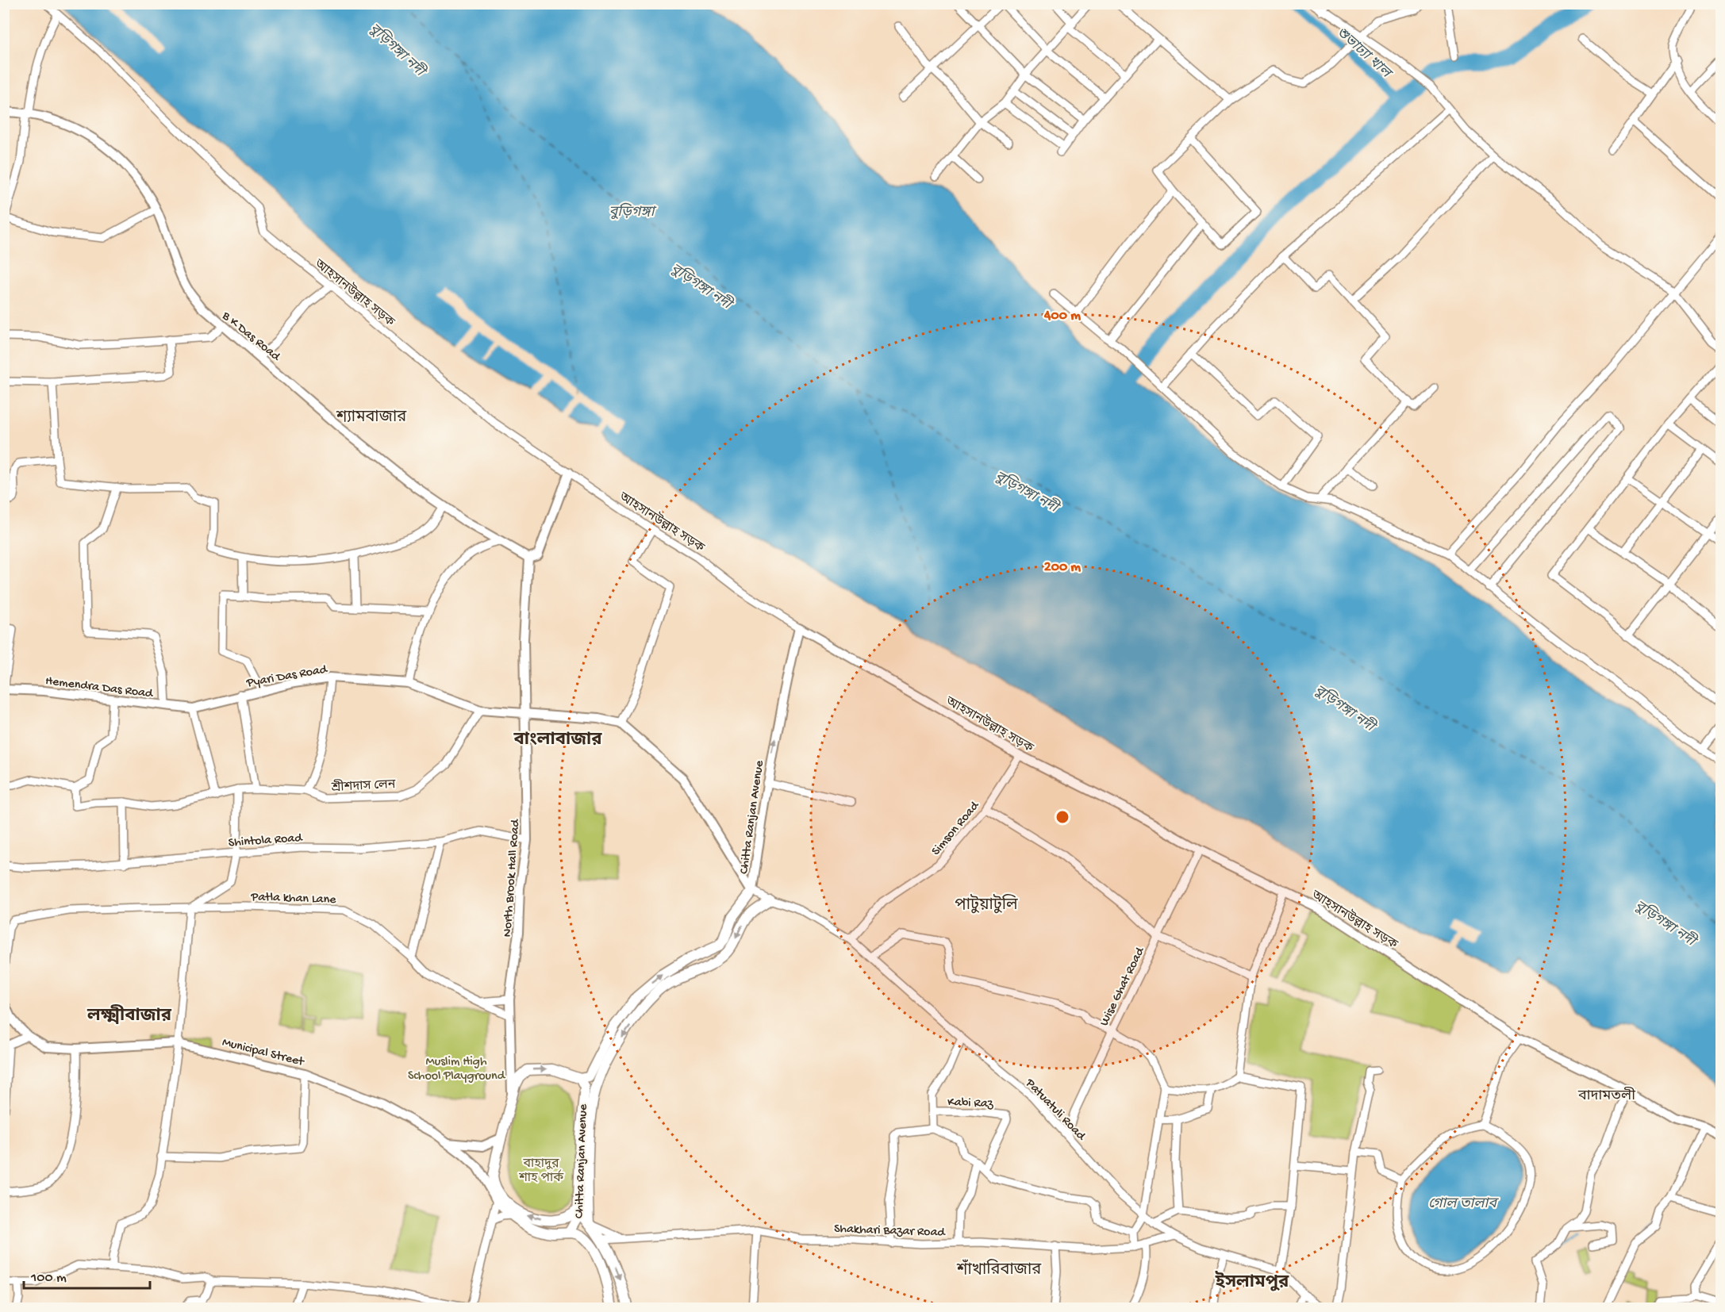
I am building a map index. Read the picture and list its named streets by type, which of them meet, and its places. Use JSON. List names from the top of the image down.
{
  "streets": {
    "main road": ["Chitta Ranjan Avenue", "Municipal Street"],
    "street": [
      "আহসানউল্লাহ সড়ক",
      "B K Das Road",
      "Pyari Das Road",
      "Hemendra Das Road",
      "শ্রীশদাস লেন",
      "Simson Road",
      "Shintola Road",
      "North Brook Hall Road",
      "Patla khan Lane",
      "Wise Ghat Road",
      "Kabi Raz",
      "Patuatuli Road",
      "Shakhari Bazar Road"
    ]
  },
  "crossings": [
    ["আহসানউল্লাহ সড়ক", "Chitta Ranjan Avenue"],
    ["আহসানউল্লাহ সড়ক", "Simson Road"],
    ["আহসানউল্লাহ সড়ক", "Wise Ghat Road"],
    ["B K Das Road", "North Brook Hall Road"],
    ["Pyari Das Road", "Hemendra Das Road"],
    ["Pyari Das Road", "শ্রীশদাস লেন"],
    ["Pyari Das Road", "North Brook Hall Road"],
    ["Chitta Ranjan Avenue", "Municipal Street"],
    ["Chitta Ranjan Avenue", "Patuatuli Road"],
    ["Chitta Ranjan Avenue", "Shakhari Bazar Road"],
    ["Simson Road", "Patuatuli Road"],
    ["Shintola Road", "North Brook Hall Road"],
    ["North Brook Hall Road", "Patla khan Lane"],
    ["Wise Ghat Road", "Patuatuli Road"],
    ["Patuatuli Road", "Shakhari Bazar Road"]
  ],
  "districts": [
    "শ্যামবাজার",
    "বাংলাবাজার",
    "পাটুয়াটুলি",
    "লক্ষ্মীবাজার",
    "বাদামতলী",
    "শাঁখারিবাজার",
    "ইসলামপুর"
  ],
  "water": [
    "বুড়িগঙ্গা নদী",
    "শুভাঢ্যা খাল",
    "বুড়িগঙ্গা",
    "গোল তালাব"
  ],
  "parks": ["Muslim High School Playground", "বাহাদুর শাহ পার্ক"],
  "scale_bar": "100 m",
  "rings": ["400 m", "200 m"]
}
